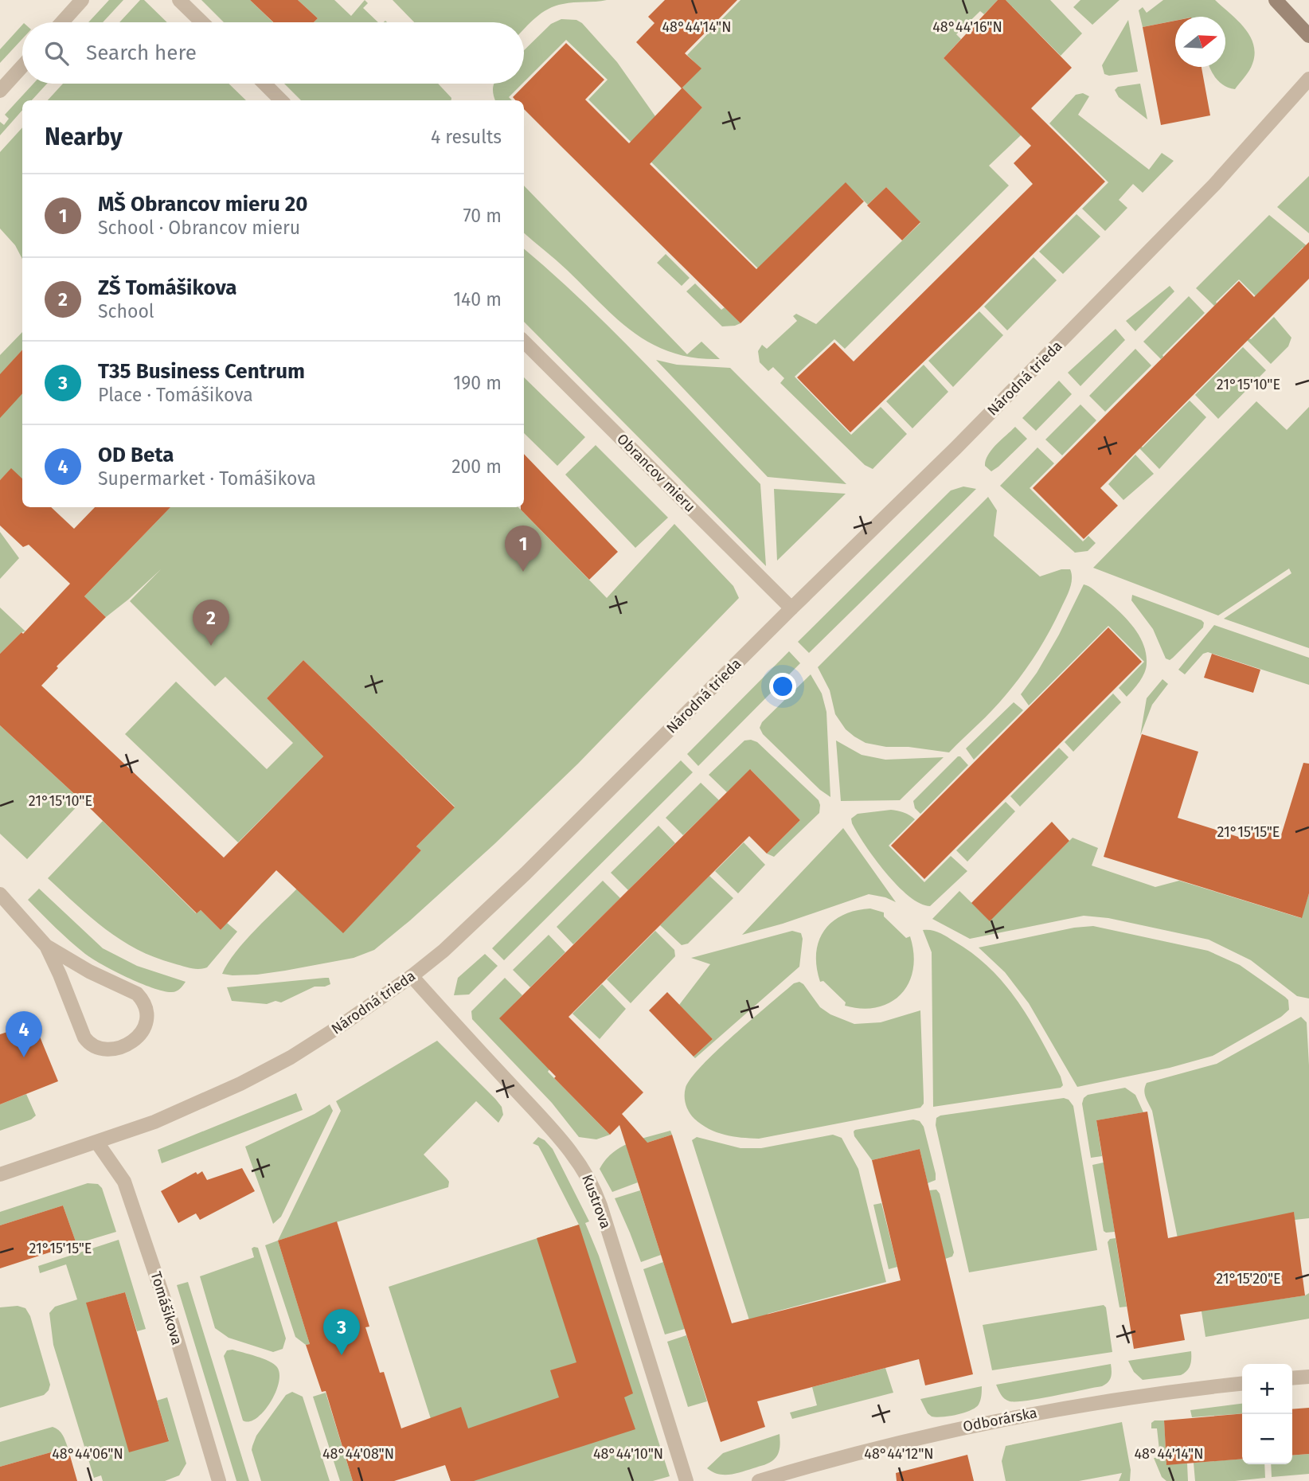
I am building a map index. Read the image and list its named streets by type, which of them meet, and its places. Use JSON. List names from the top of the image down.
{
  "streets": {
    "street": [
      "Národná trieda",
      "Obrancov mieru",
      "Kustrova",
      "Tomášikova",
      "Odborárska"
    ]
  },
  "crossings": [
    ["Národná trieda", "Obrancov mieru"],
    ["Národná trieda", "Kustrova"],
    ["Národná trieda", "Tomášikova"]
  ],
  "north": "right",
  "page": {
    "search": "Search here",
    "heading": ["Nearby", "4 results"],
    "list": [
      {
        "mark": "1",
        "name": "MŠ Obrancov mieru 20",
        "note": "School · Obrancov mieru",
        "value": "70 m"
      },
      {
        "mark": "2",
        "name": "ZŠ Tomášikova",
        "note": "School",
        "value": "140 m"
      },
      {
        "mark": "3",
        "name": "T35 Business Centrum",
        "note": "Place · Tomášikova",
        "value": "190 m"
      },
      {
        "mark": "4",
        "name": "OD Beta",
        "note": "Supermarket · Tomášikova",
        "value": "200 m"
      }
    ],
    "pins": [
      "1",
      "2",
      "4",
      "3"
    ],
    "map_buttons": ["+", "−"]
  },
  "coordinates": [
    "48°44'14\"N",
    "48°44'16\"N",
    "21°15'10\"E",
    "21°15'15\"E",
    "21°15'20\"E",
    "48°44'06\"N",
    "48°44'08\"N",
    "48°44'10\"N",
    "48°44'12\"N"
  ]
}
